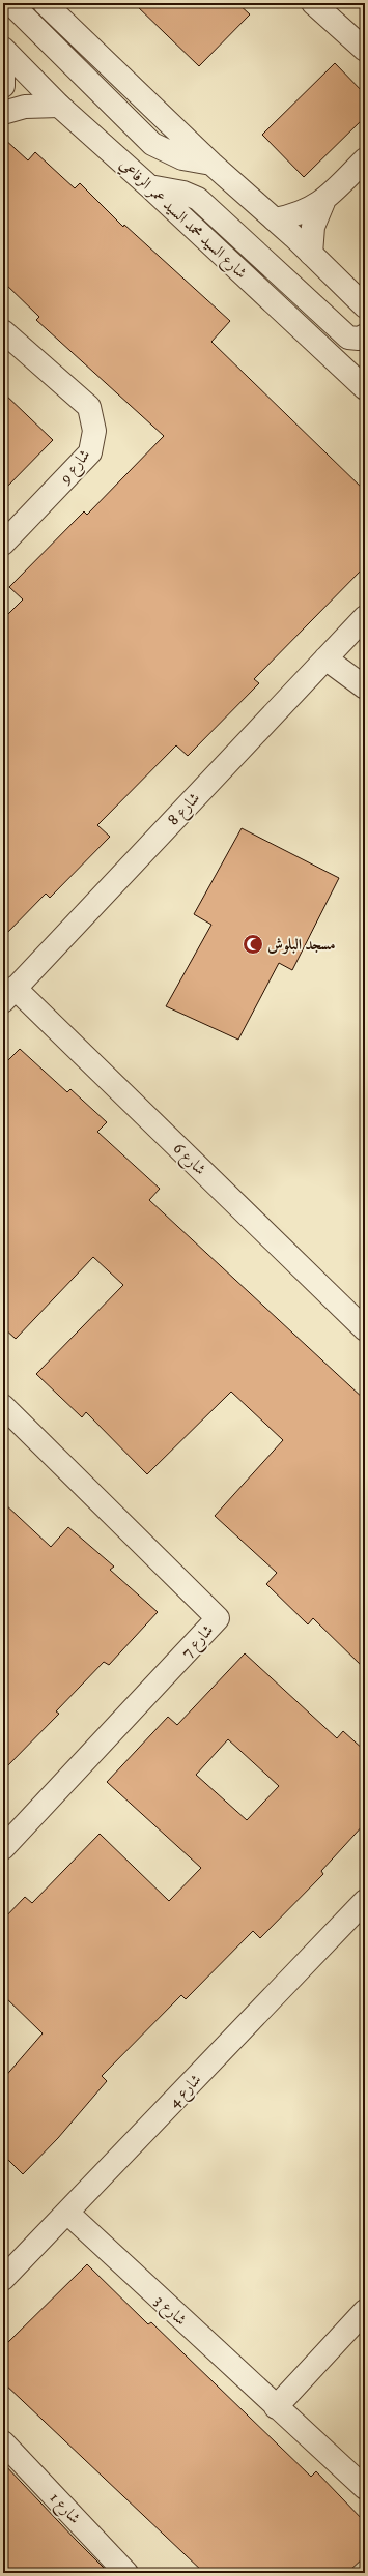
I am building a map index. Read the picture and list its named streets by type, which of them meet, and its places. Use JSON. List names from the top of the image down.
{
  "streets": {
    "street": [
      "شارع السيد محمد السيد عمر الرفاعي",
      "شارع 9",
      "شارع 8",
      "شارع 6",
      "شارع 7",
      "شارع 4",
      "شارع 3",
      "شارع 1"
    ]
  },
  "crossings": [
    ["شارع 8", "شارع 6"],
    ["شارع 4", "شارع 3"]
  ],
  "places": {
    "mosque": ["مسجد البلوش"]
  }
}
